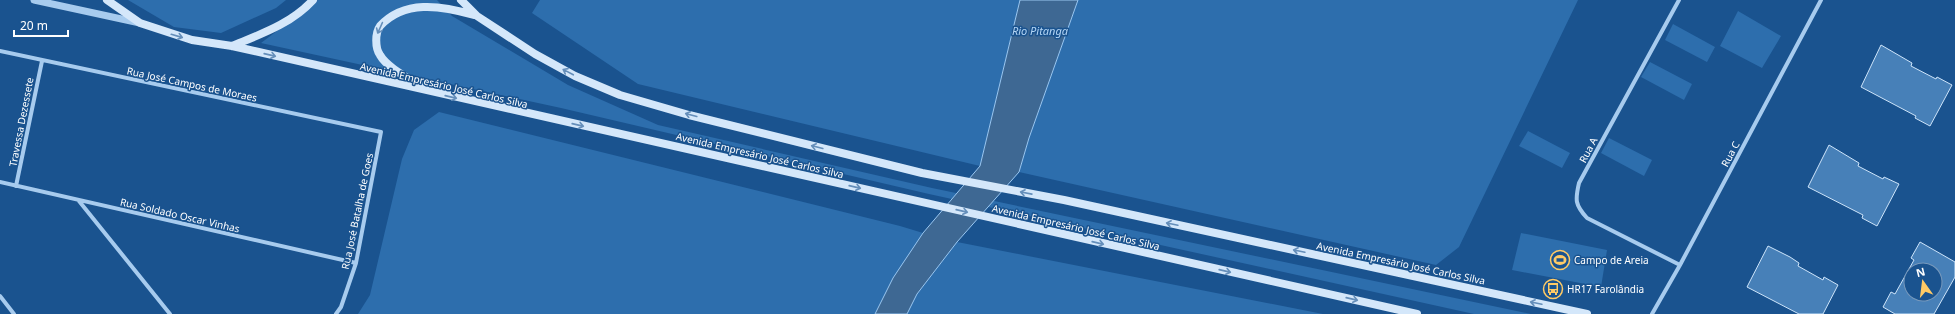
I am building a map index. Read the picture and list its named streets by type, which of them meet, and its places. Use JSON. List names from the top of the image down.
{
  "streets": {
    "main road": ["Avenida Empresário José Carlos Silva"],
    "street": [
      "Rua José Campos de Moraes",
      "Travessa Dezessete",
      "Rua A",
      "Rua C",
      "Rua José Batalha de Goes",
      "Rua Soldado Oscar Vinhas"
    ]
  },
  "crossings": [
    ["Rua José Campos de Moraes", "Travessa Dezessete"],
    ["Rua José Campos de Moraes", "Rua José Batalha de Goes"],
    ["Travessa Dezessete", "Rua Soldado Oscar Vinhas"],
    ["Rua A", "Rua C"],
    ["Rua José Batalha de Goes", "Rua Soldado Oscar Vinhas"]
  ],
  "water": ["Rio Pitanga"],
  "places": {
    "sports": ["Campo de Areia"],
    "bus stop": ["HR17 Farolândia"]
  },
  "scale_bar": "20 m",
  "north": "top"
}
